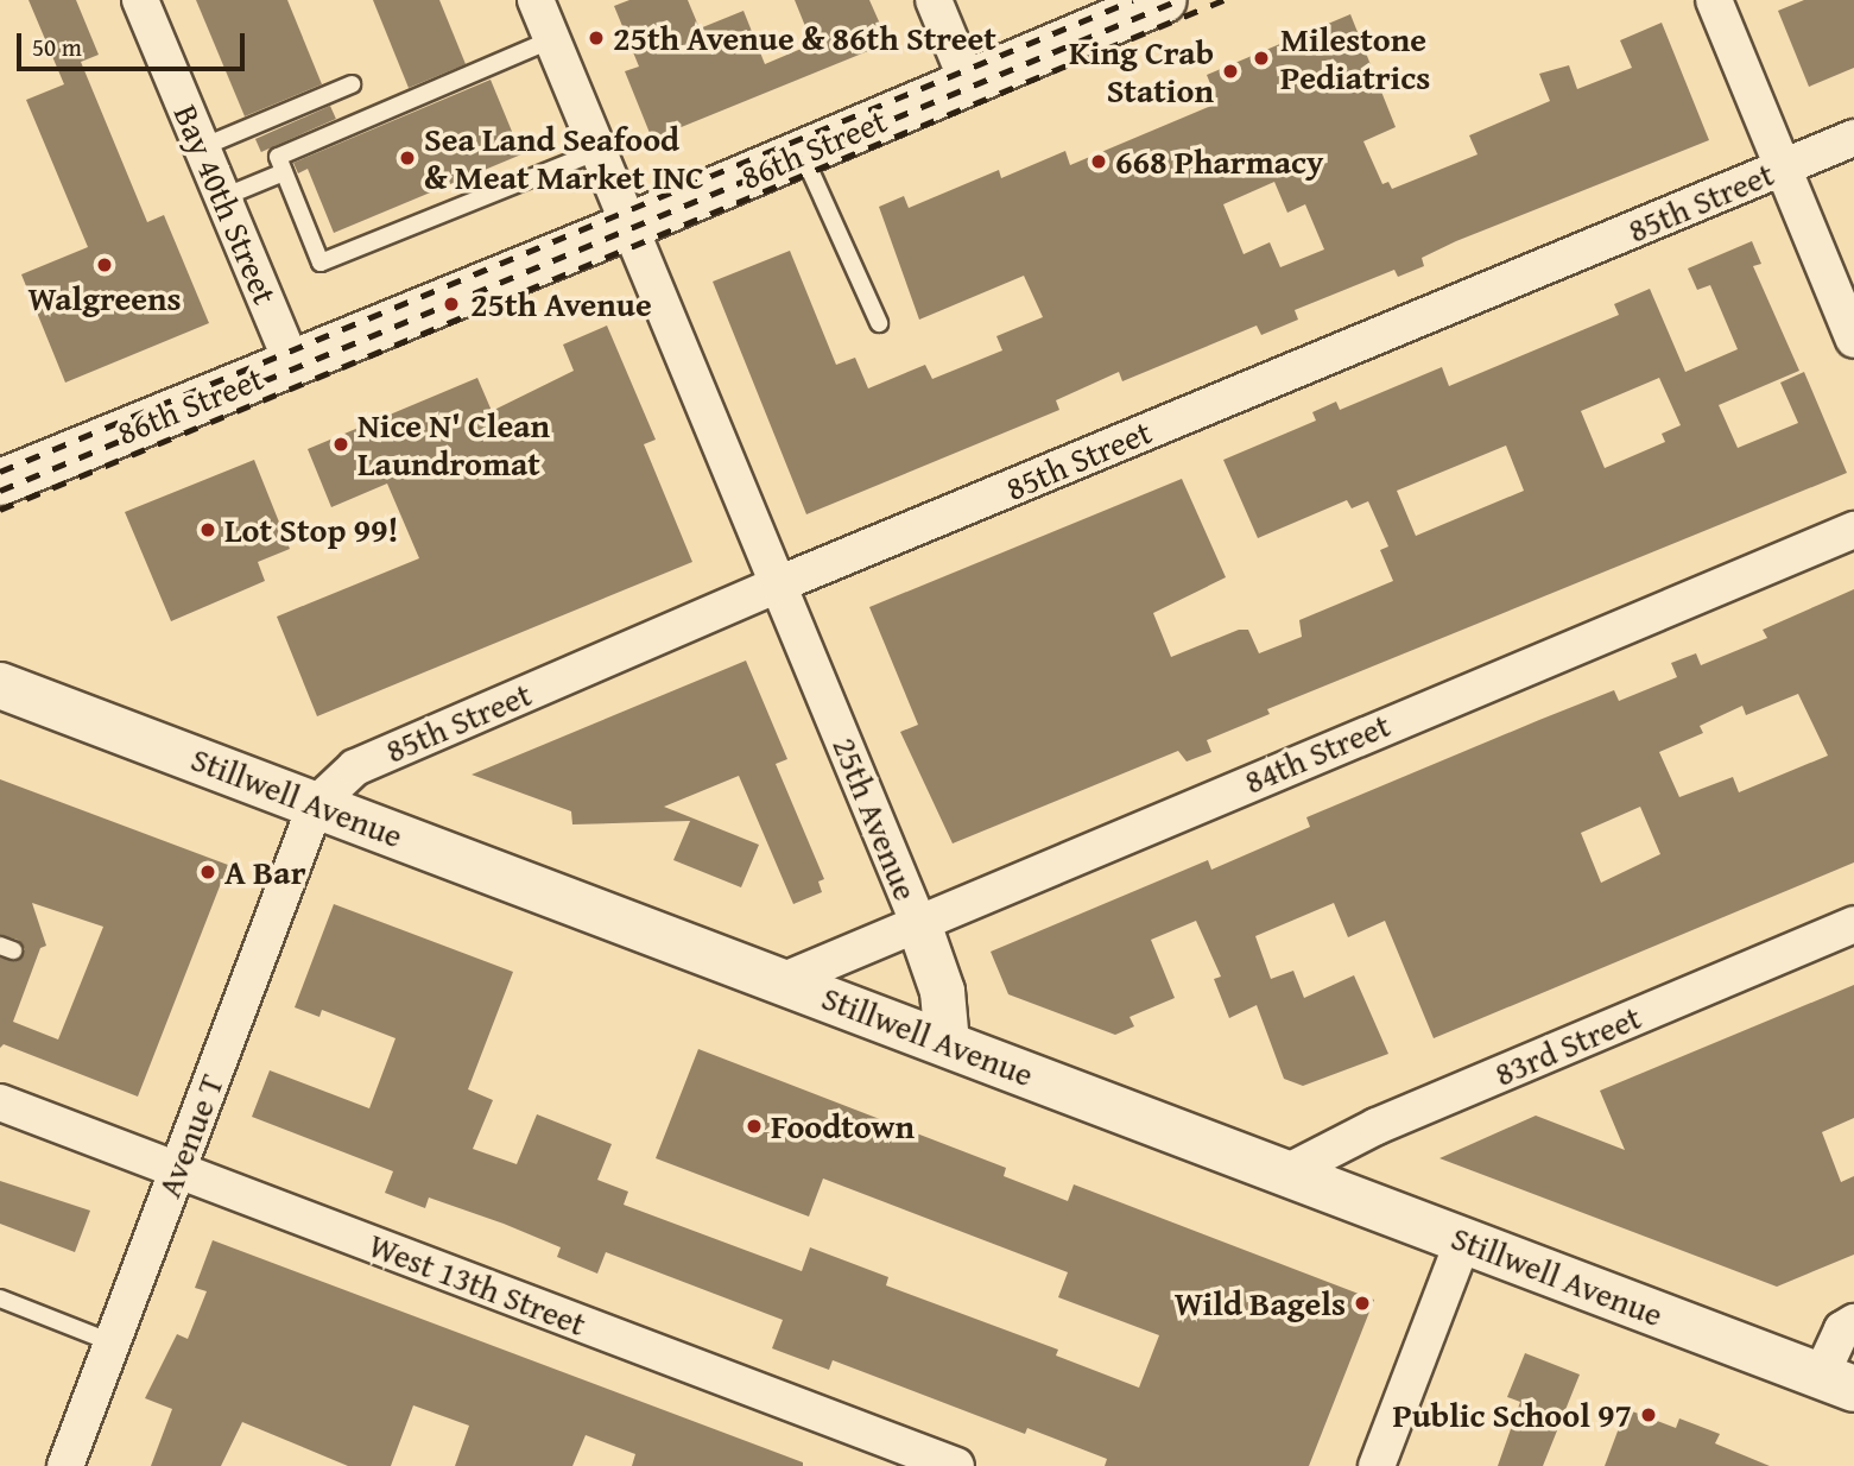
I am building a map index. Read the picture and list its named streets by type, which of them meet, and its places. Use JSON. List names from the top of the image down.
{
  "streets": {
    "main road": ["86th Street", "Stillwell Avenue"],
    "street": [
      "85th Street",
      "Bay 40th Street",
      "84th Street",
      "25th Avenue",
      "83rd Street",
      "Avenue T",
      "West 13th Street"
    ]
  },
  "crossings": [
    ["86th Street", "Bay 40th Street"],
    ["86th Street", "25th Avenue"],
    ["85th Street", "Stillwell Avenue"],
    ["85th Street", "25th Avenue"],
    ["85th Street", "Avenue T"],
    ["84th Street", "Stillwell Avenue"],
    ["84th Street", "25th Avenue"],
    ["Stillwell Avenue", "25th Avenue"],
    ["Stillwell Avenue", "83rd Street"],
    ["Stillwell Avenue", "Avenue T"],
    ["Avenue T", "West 13th Street"]
  ],
  "places": [
    "25th Avenue & 86th Street",
    "Milestone Pediatrics",
    "King Crab Station",
    "Sea Land Seafood & Meat Market INC",
    "668 Pharmacy",
    "Walgreens",
    "25th Avenue",
    "Nice N' Clean Laundromat",
    "Lot Stop 99!",
    "A Bar",
    "Foodtown",
    "Wild Bagels",
    "Public School 97"
  ],
  "scale_bar": "50 m"
}
